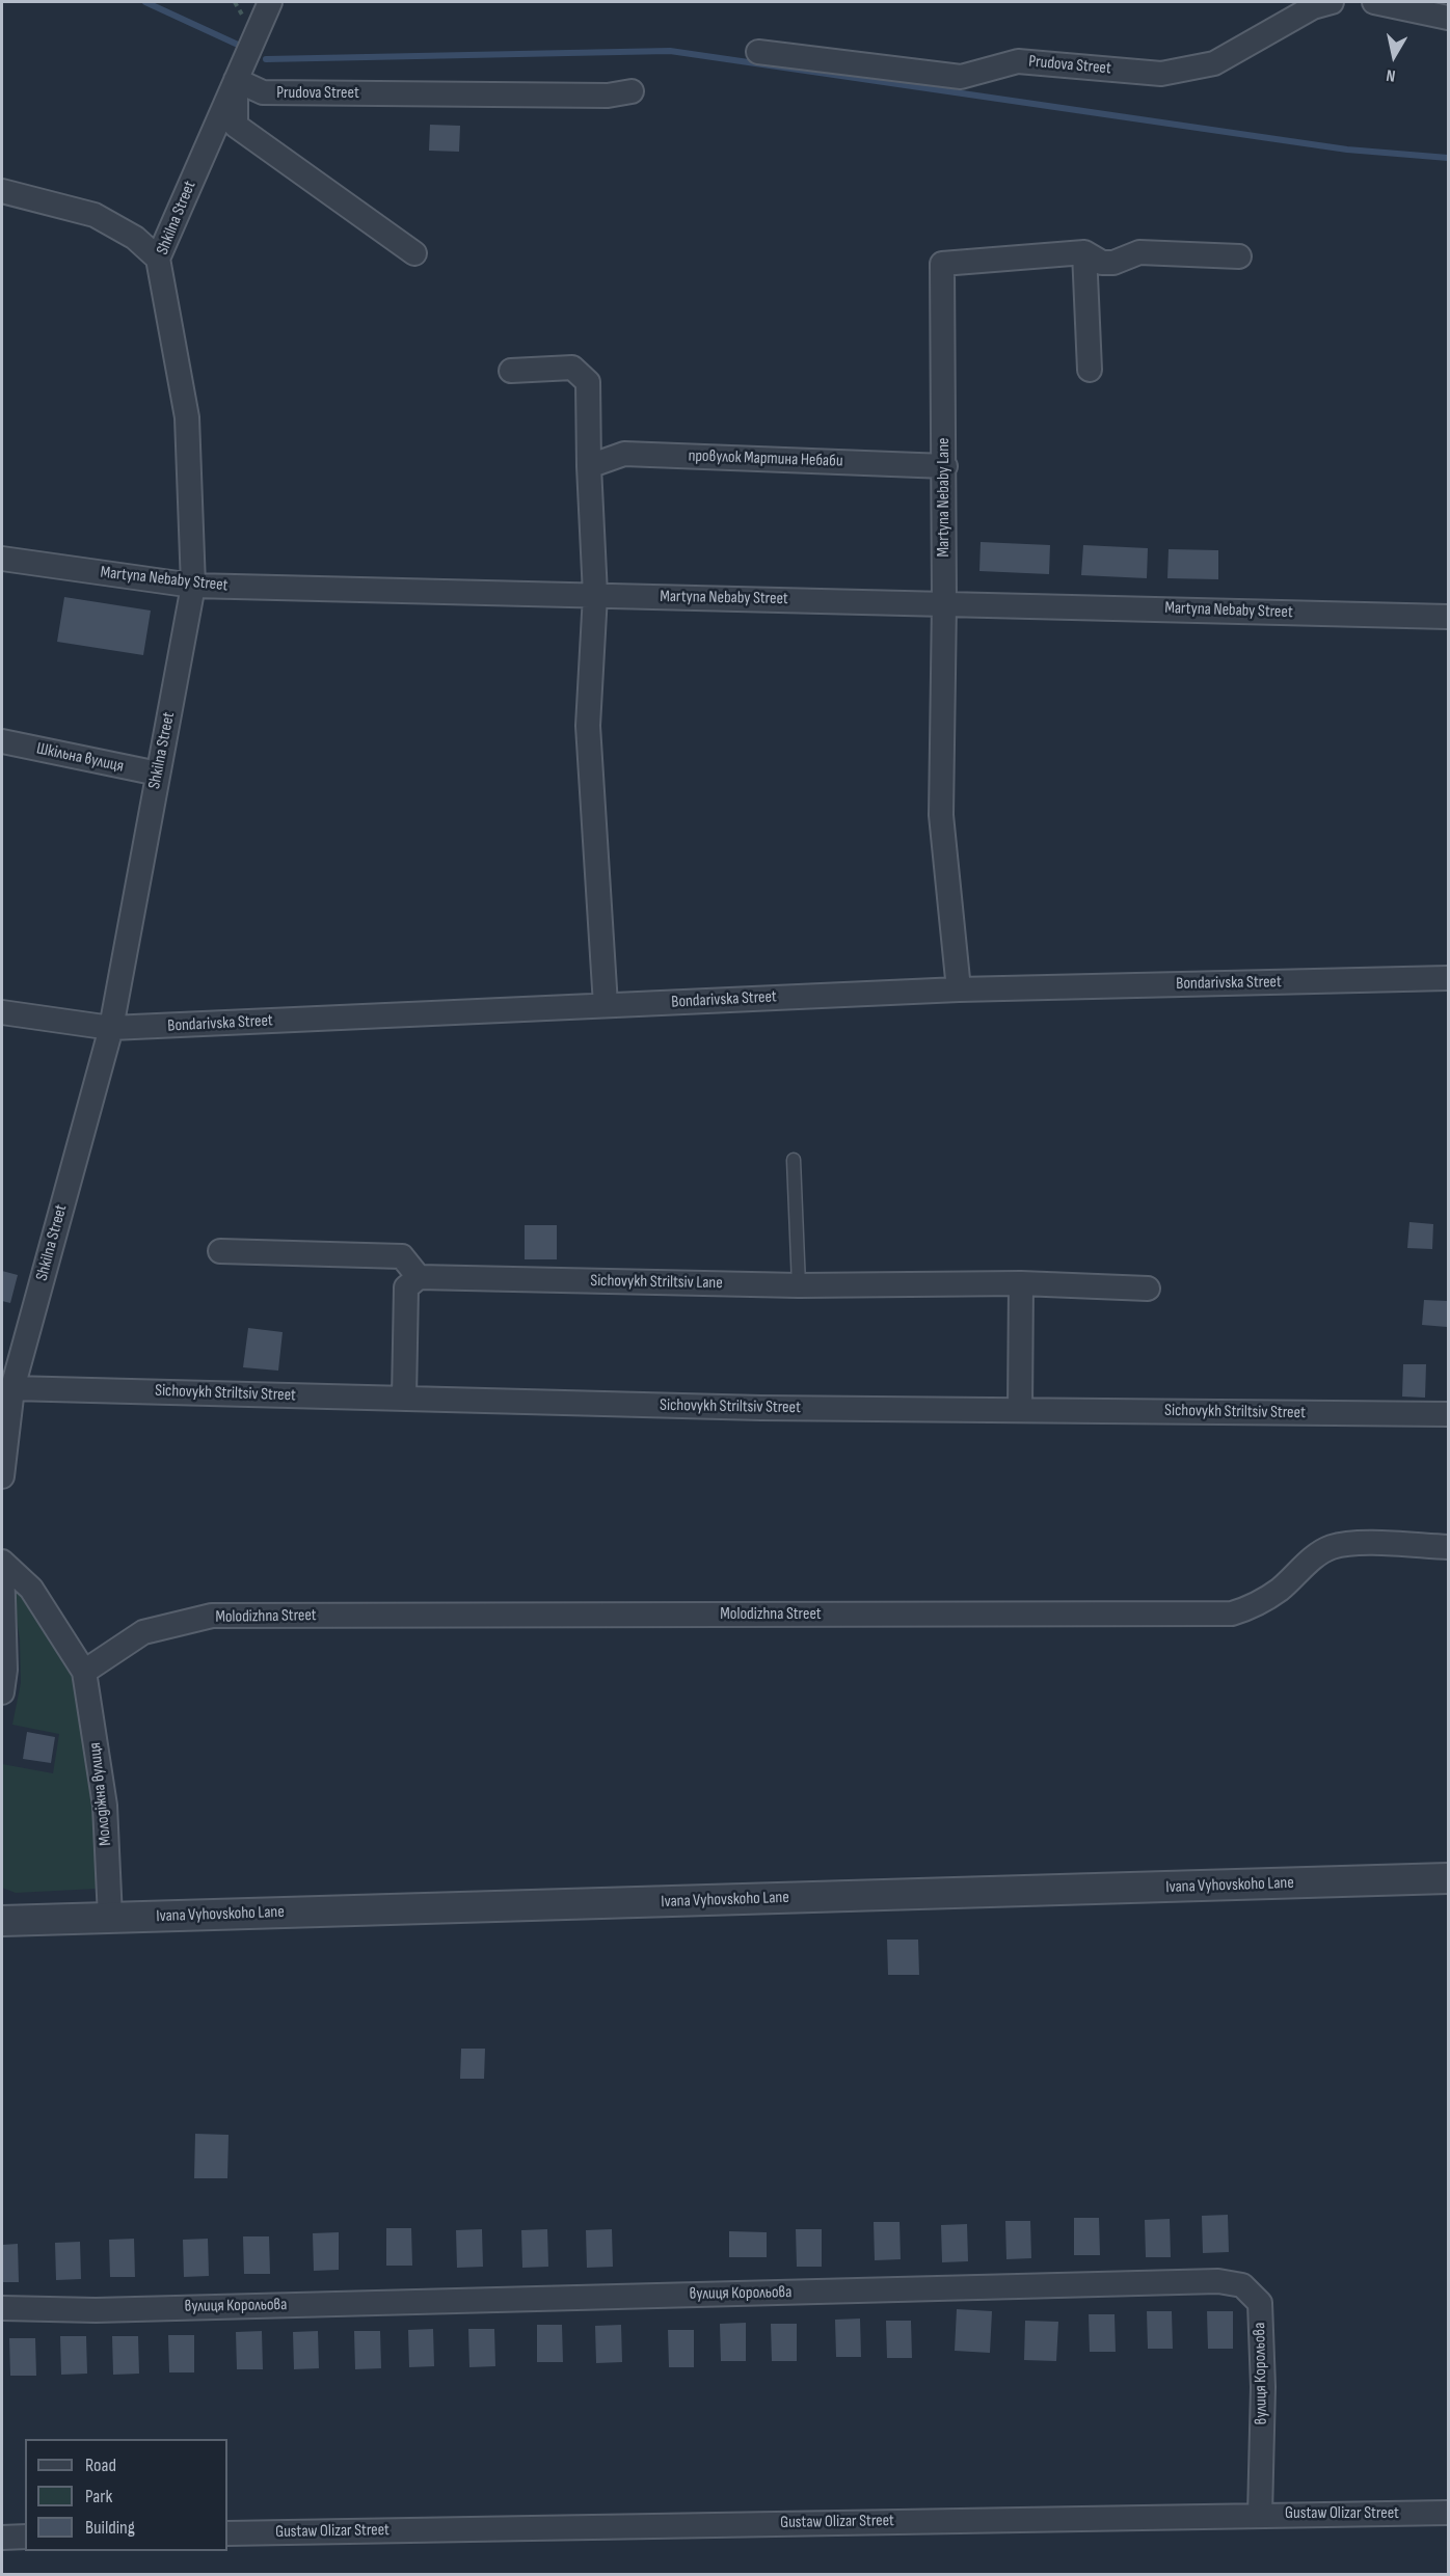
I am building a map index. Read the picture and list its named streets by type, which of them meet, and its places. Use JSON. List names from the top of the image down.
{
  "streets": {
    "street": [
      "Prudova Street",
      "Shkilna Street",
      "провулок Мартина Небаби",
      "Martyna Nebaby Lane",
      "Martyna Nebaby Street",
      "Шкільна вулиця",
      "Bondarivska Street",
      "Sichovykh Striltsiv Lane",
      "Sichovykh Striltsiv Street",
      "Molodizhna Street",
      "Молодіжна вулиця",
      "Ivana Vyhovskoho Lane",
      "вулиця Корольова",
      "Gustaw Olizar Street"
    ]
  },
  "crossings": [
    ["Prudova Street", "Shkilna Street"],
    ["Shkilna Street", "Martyna Nebaby Street"],
    ["Shkilna Street", "Шкільна вулиця"],
    ["Shkilna Street", "Bondarivska Street"],
    ["Shkilna Street", "Sichovykh Striltsiv Street"],
    ["провулок Мартина Небаби", "Martyna Nebaby Lane"],
    ["Martyna Nebaby Lane", "Martyna Nebaby Street"],
    ["Martyna Nebaby Lane", "Bondarivska Street"],
    ["Molodizhna Street", "Молодіжна вулиця"],
    ["Молодіжна вулиця", "Ivana Vyhovskoho Lane"],
    ["вулиця Корольова", "Gustaw Olizar Street"]
  ],
  "legend": ["Road", "Park", "Building"],
  "north": "bottom"
}
